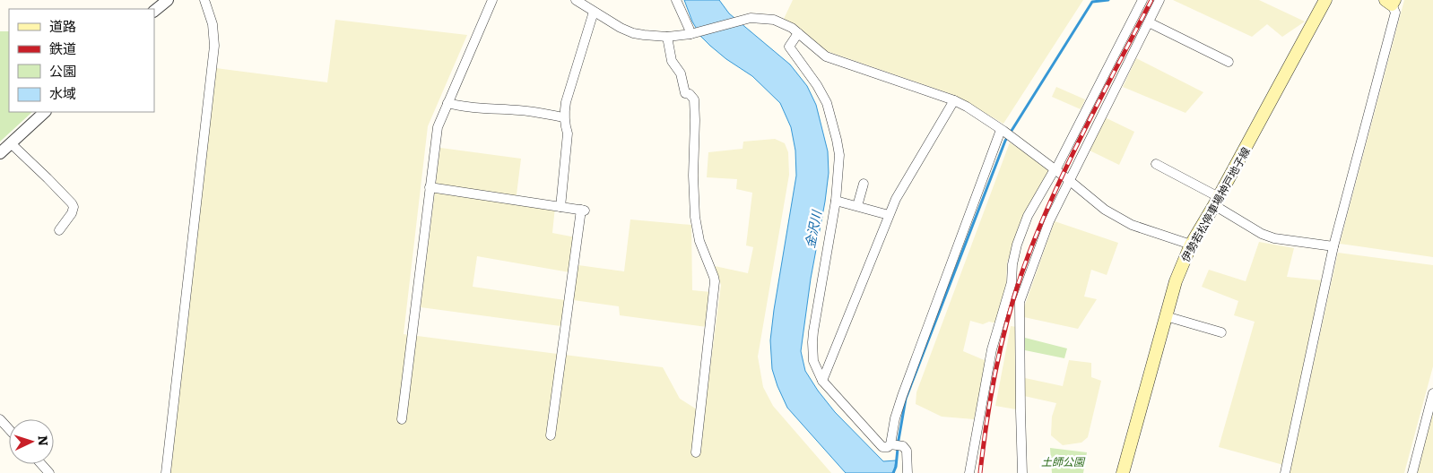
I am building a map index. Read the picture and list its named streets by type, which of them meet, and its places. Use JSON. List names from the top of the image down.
{
  "streets": {
    "main road": ["伊勢若松停車場神戸地子線"]
  },
  "water": ["金沢川"],
  "parks": ["土師公園"],
  "legend": [
    "道路",
    "鉄道",
    "公園",
    "水域"
  ],
  "north": "right"
}
